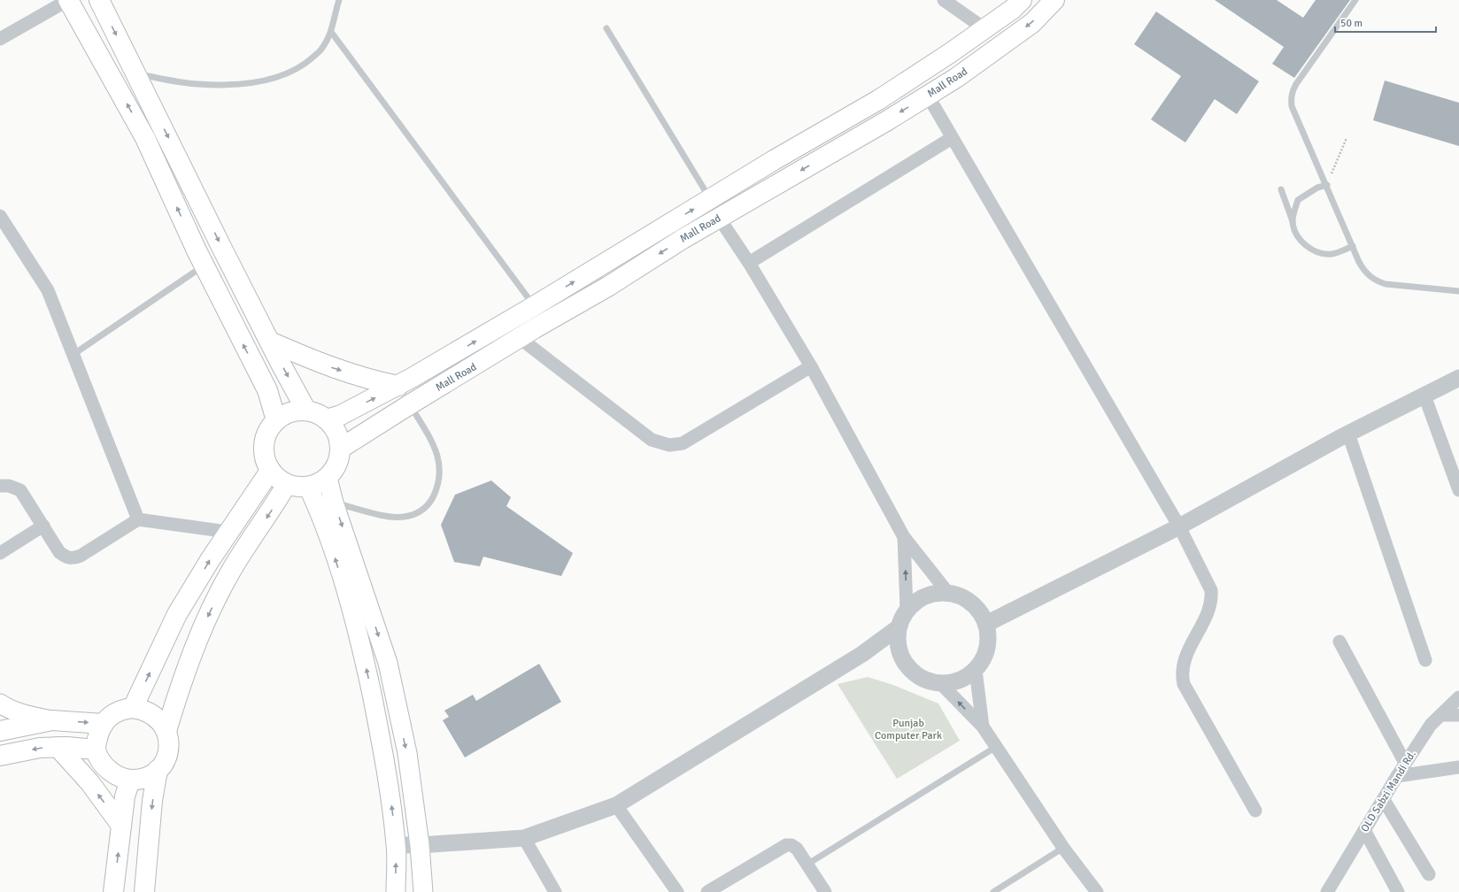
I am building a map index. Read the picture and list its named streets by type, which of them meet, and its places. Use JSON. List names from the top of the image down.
{
  "streets": {
    "main road": ["Mall Road"],
    "street": ["OLD Sabzi Mandi Rd."]
  },
  "parks": ["Punjab Computer Park"],
  "scale_bar": "50 m"
}
